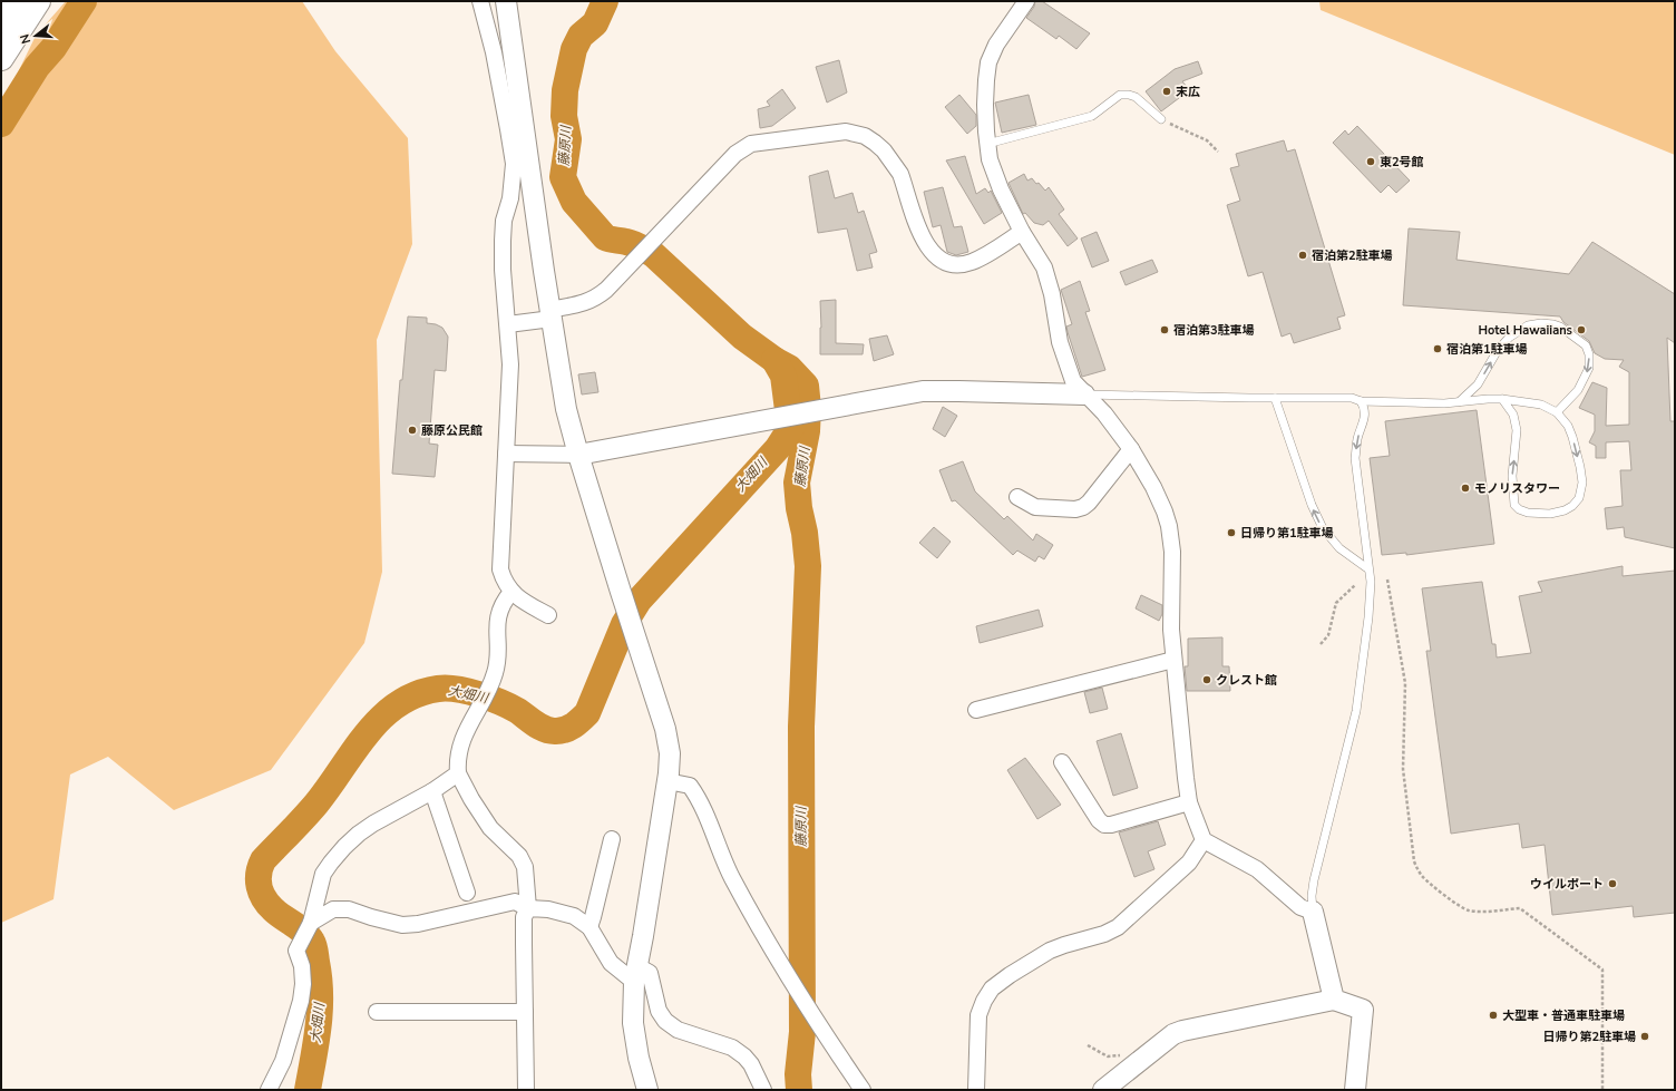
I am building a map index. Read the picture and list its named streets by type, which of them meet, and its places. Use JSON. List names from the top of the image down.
{
  "water": ["藤原川", "大畑川"],
  "places": [
    "末広",
    "東2号館",
    "宿泊第2駐車場",
    "宿泊第3駐車場",
    "Hotel Hawaiians",
    "宿泊第1駐車場",
    "藤原公民館",
    "モノリスタワー",
    "日帰り第1駐車場",
    "クレスト館",
    "ウイルポート",
    "大型車・普通車駐車場",
    "日帰り第2駐車場"
  ],
  "north": "left"
}
